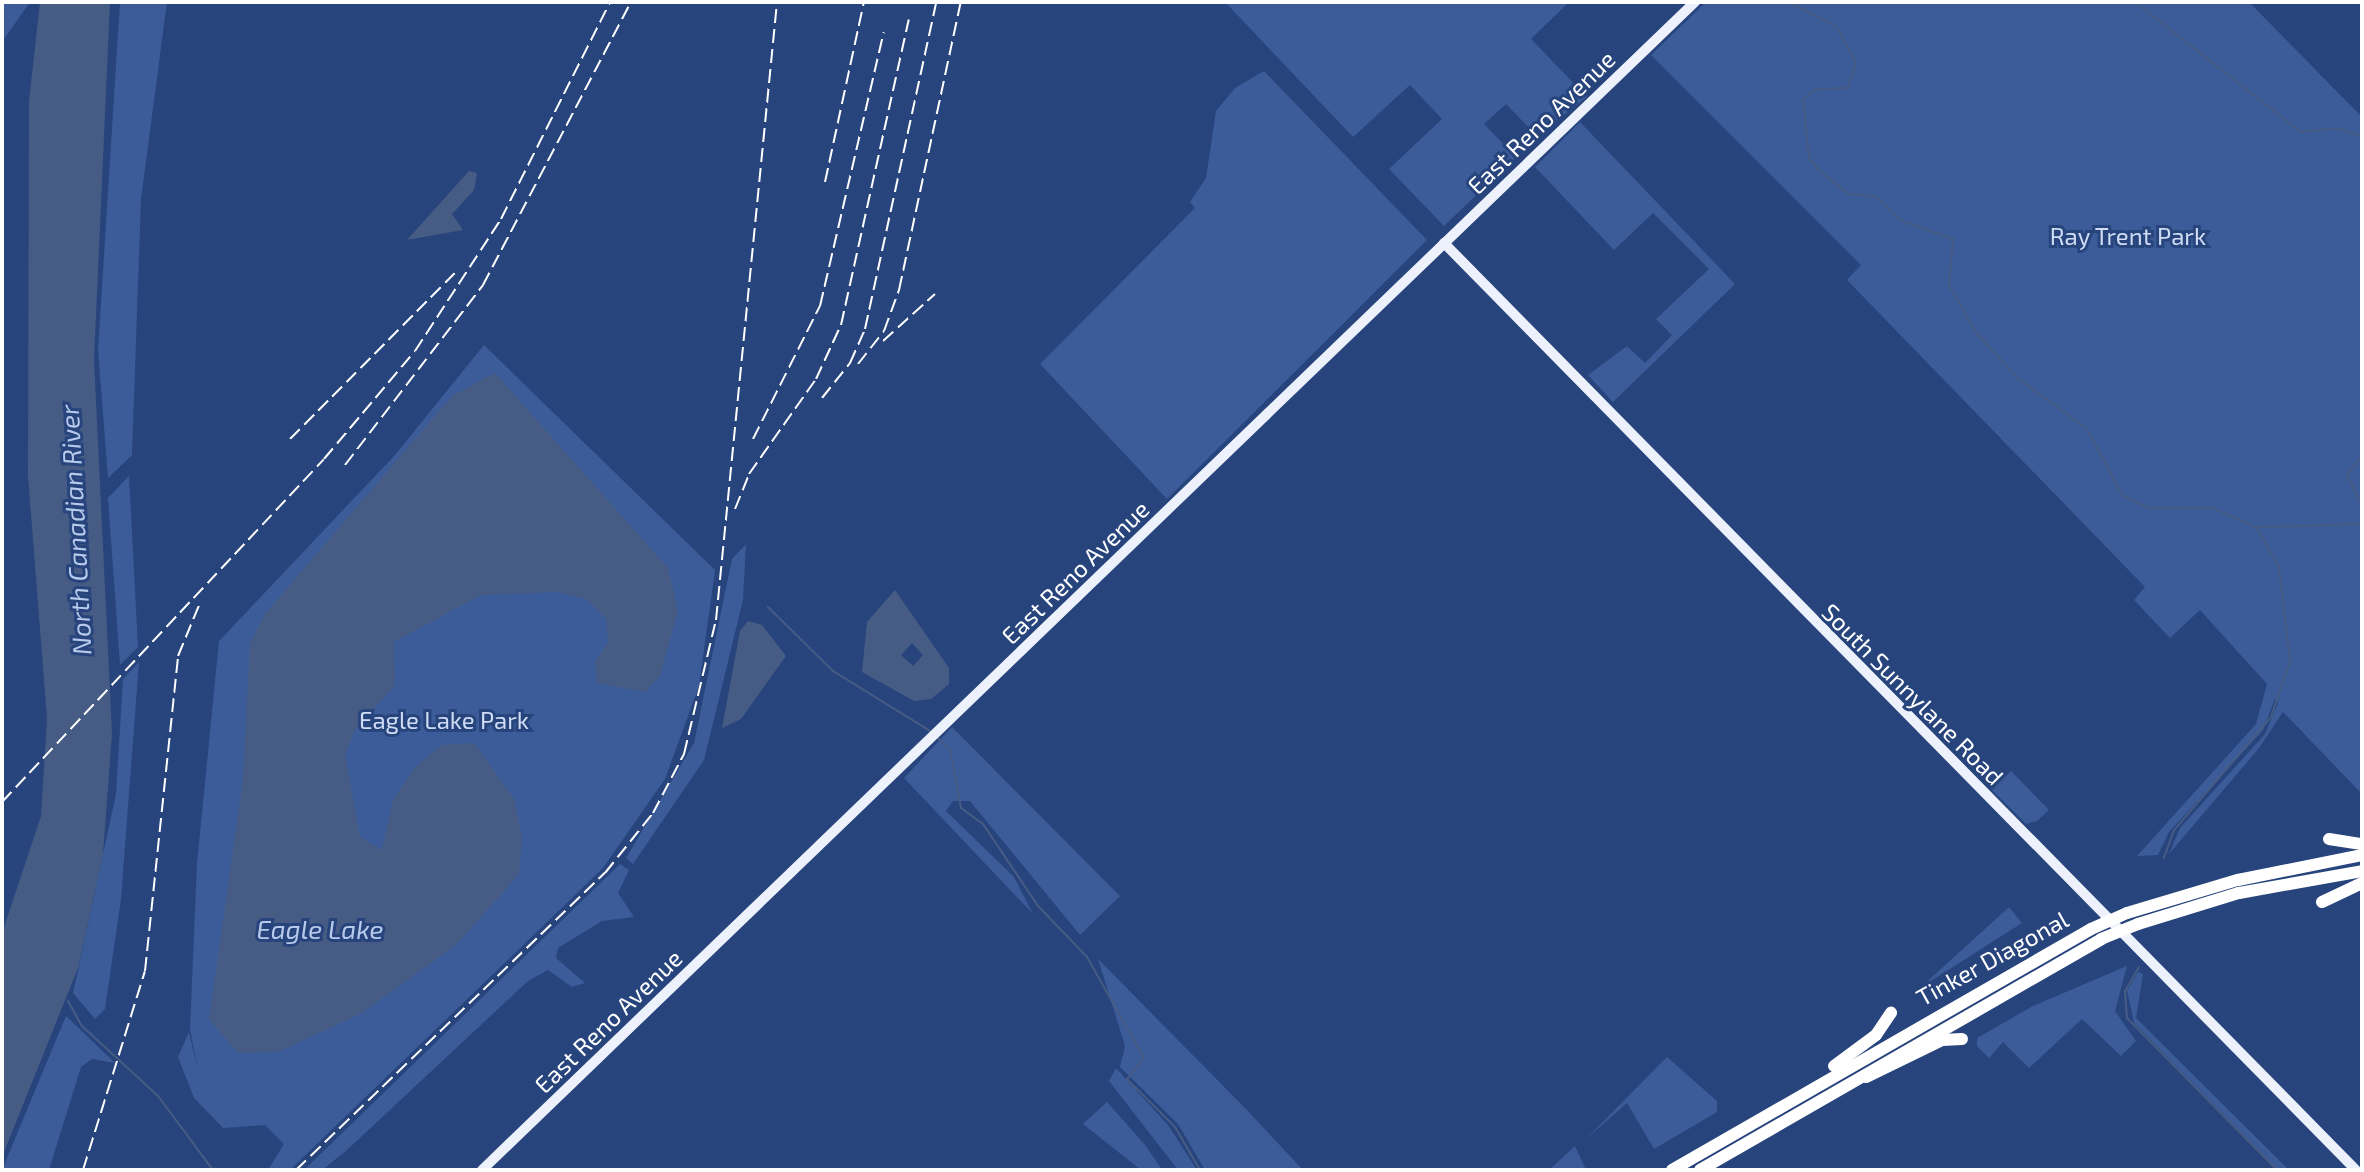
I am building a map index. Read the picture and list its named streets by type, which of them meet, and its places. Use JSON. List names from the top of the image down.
{
  "streets": {
    "highway": ["Tinker Diagonal"],
    "main road": ["East Reno Avenue", "South Sunnylane Road"]
  },
  "crossings": [
    ["East Reno Avenue", "South Sunnylane Road"]
  ],
  "water": ["North Canadian River", "Eagle Lake"],
  "parks": ["Ray Trent Park", "Eagle Lake Park"]
}
